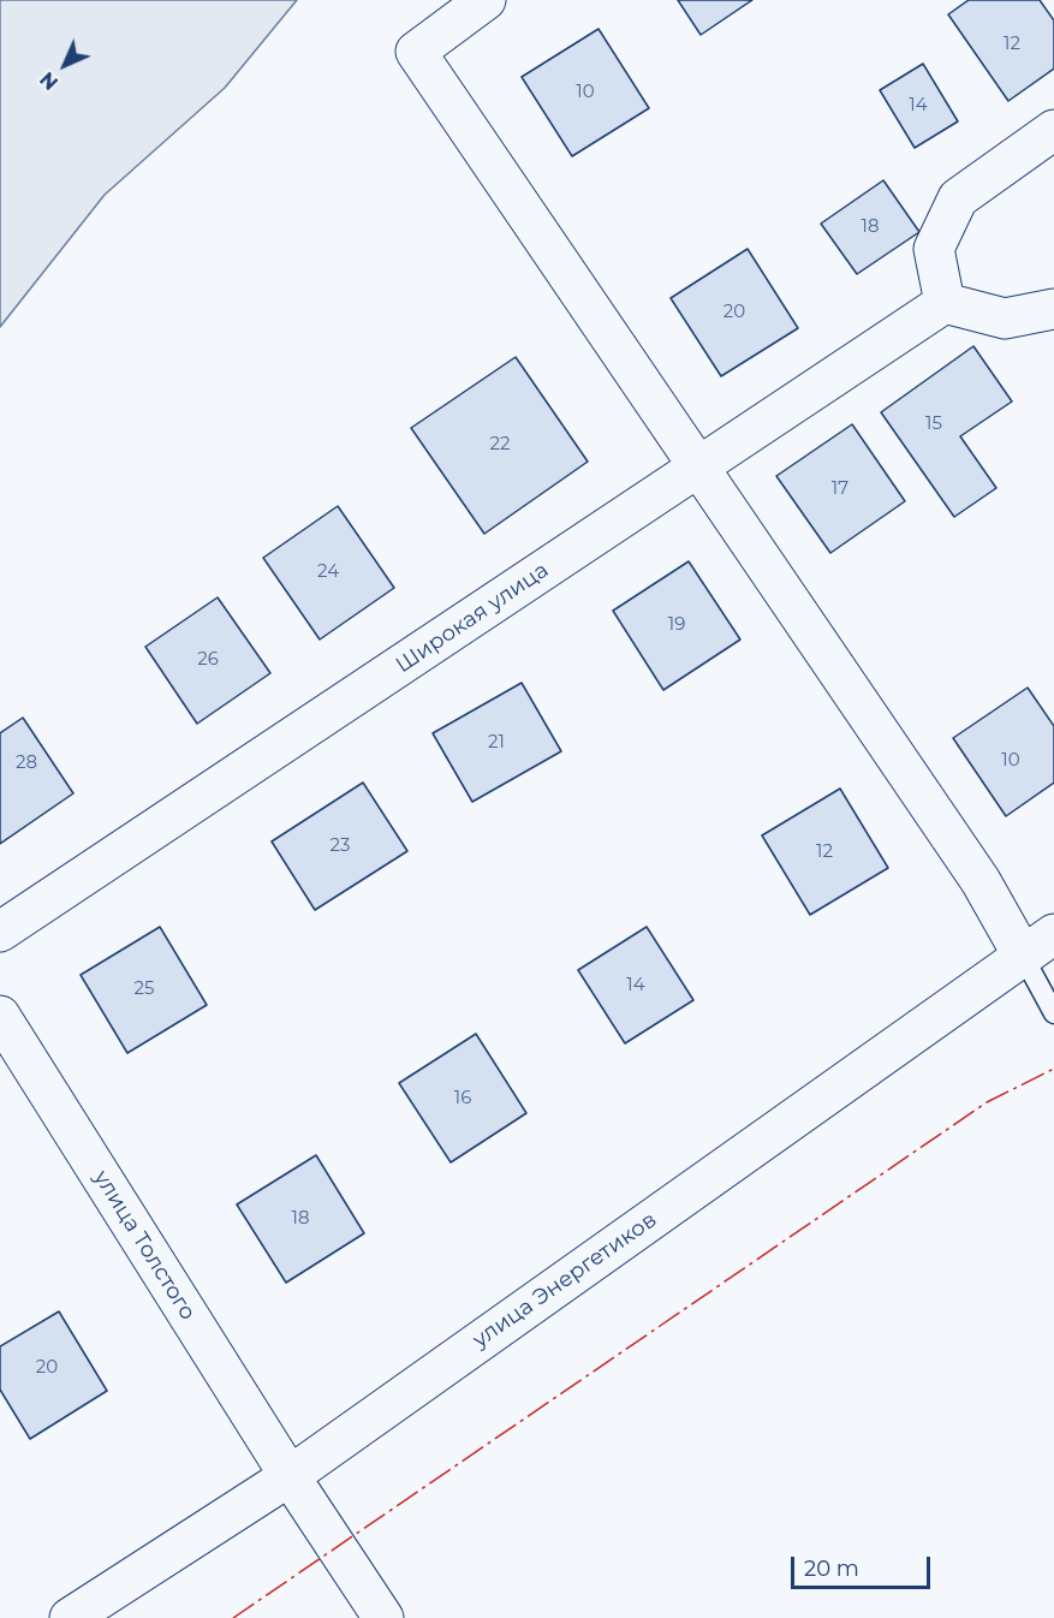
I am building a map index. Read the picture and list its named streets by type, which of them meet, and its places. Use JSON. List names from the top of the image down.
{
  "streets": {
    "street": ["Широкая улица", "улица Толстого", "улица Энергетиков"]
  },
  "crossings": [
    ["улица Толстого", "улица Энергетиков"]
  ],
  "house_numbers": [
    "12",
    "10",
    "14",
    "18",
    "20",
    "15",
    "22",
    "17",
    "24",
    "19",
    "26",
    "21",
    "10",
    "28",
    "23",
    "12",
    "14",
    "25",
    "16",
    "18",
    "20"
  ],
  "scale_bar": "20 m",
  "north": "bottom left"
}
